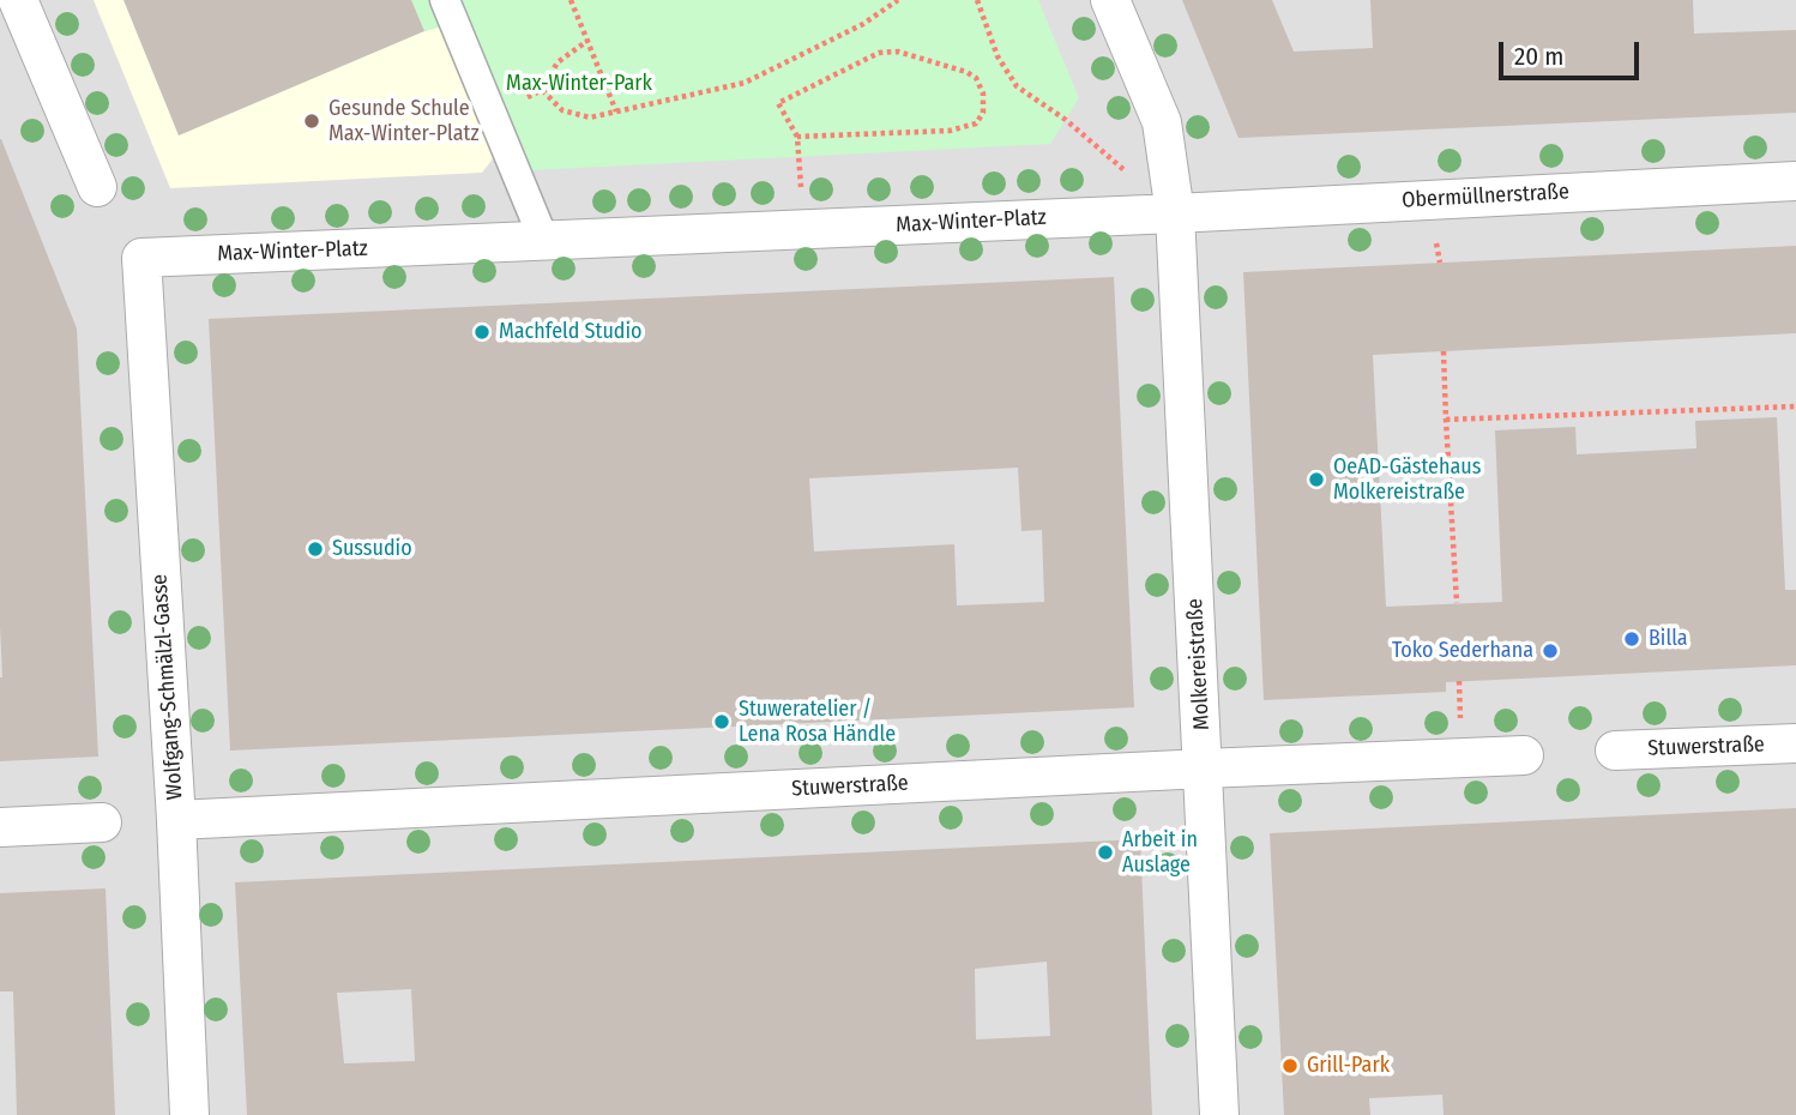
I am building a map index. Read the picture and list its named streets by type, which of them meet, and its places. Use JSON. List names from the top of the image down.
{
  "streets": {
    "street": [
      "Obermüllnerstraße",
      "Max-Winter-Platz",
      "Molkereistraße",
      "Wolfgang-Schmälzl-Gasse",
      "Stuwerstraße"
    ]
  },
  "crossings": [
    ["Obermüllnerstraße", "Max-Winter-Platz"],
    ["Obermüllnerstraße", "Molkereistraße"],
    ["Max-Winter-Platz", "Molkereistraße"],
    ["Max-Winter-Platz", "Wolfgang-Schmälzl-Gasse"],
    ["Molkereistraße", "Stuwerstraße"],
    ["Wolfgang-Schmälzl-Gasse", "Stuwerstraße"]
  ],
  "parks": ["Max-Winter-Park"],
  "places": [
    "Gesunde Schule Max-Winter-Platz",
    "Machfeld Studio",
    "OeAD-Gästehaus Molkereistraße",
    "Sussudio",
    "Billa",
    "Toko Sederhana",
    "Stuweratelier / Lena Rosa Händle",
    "Arbeit in Auslage",
    "Grill-Park"
  ],
  "scale_bar": "20 m"
}
